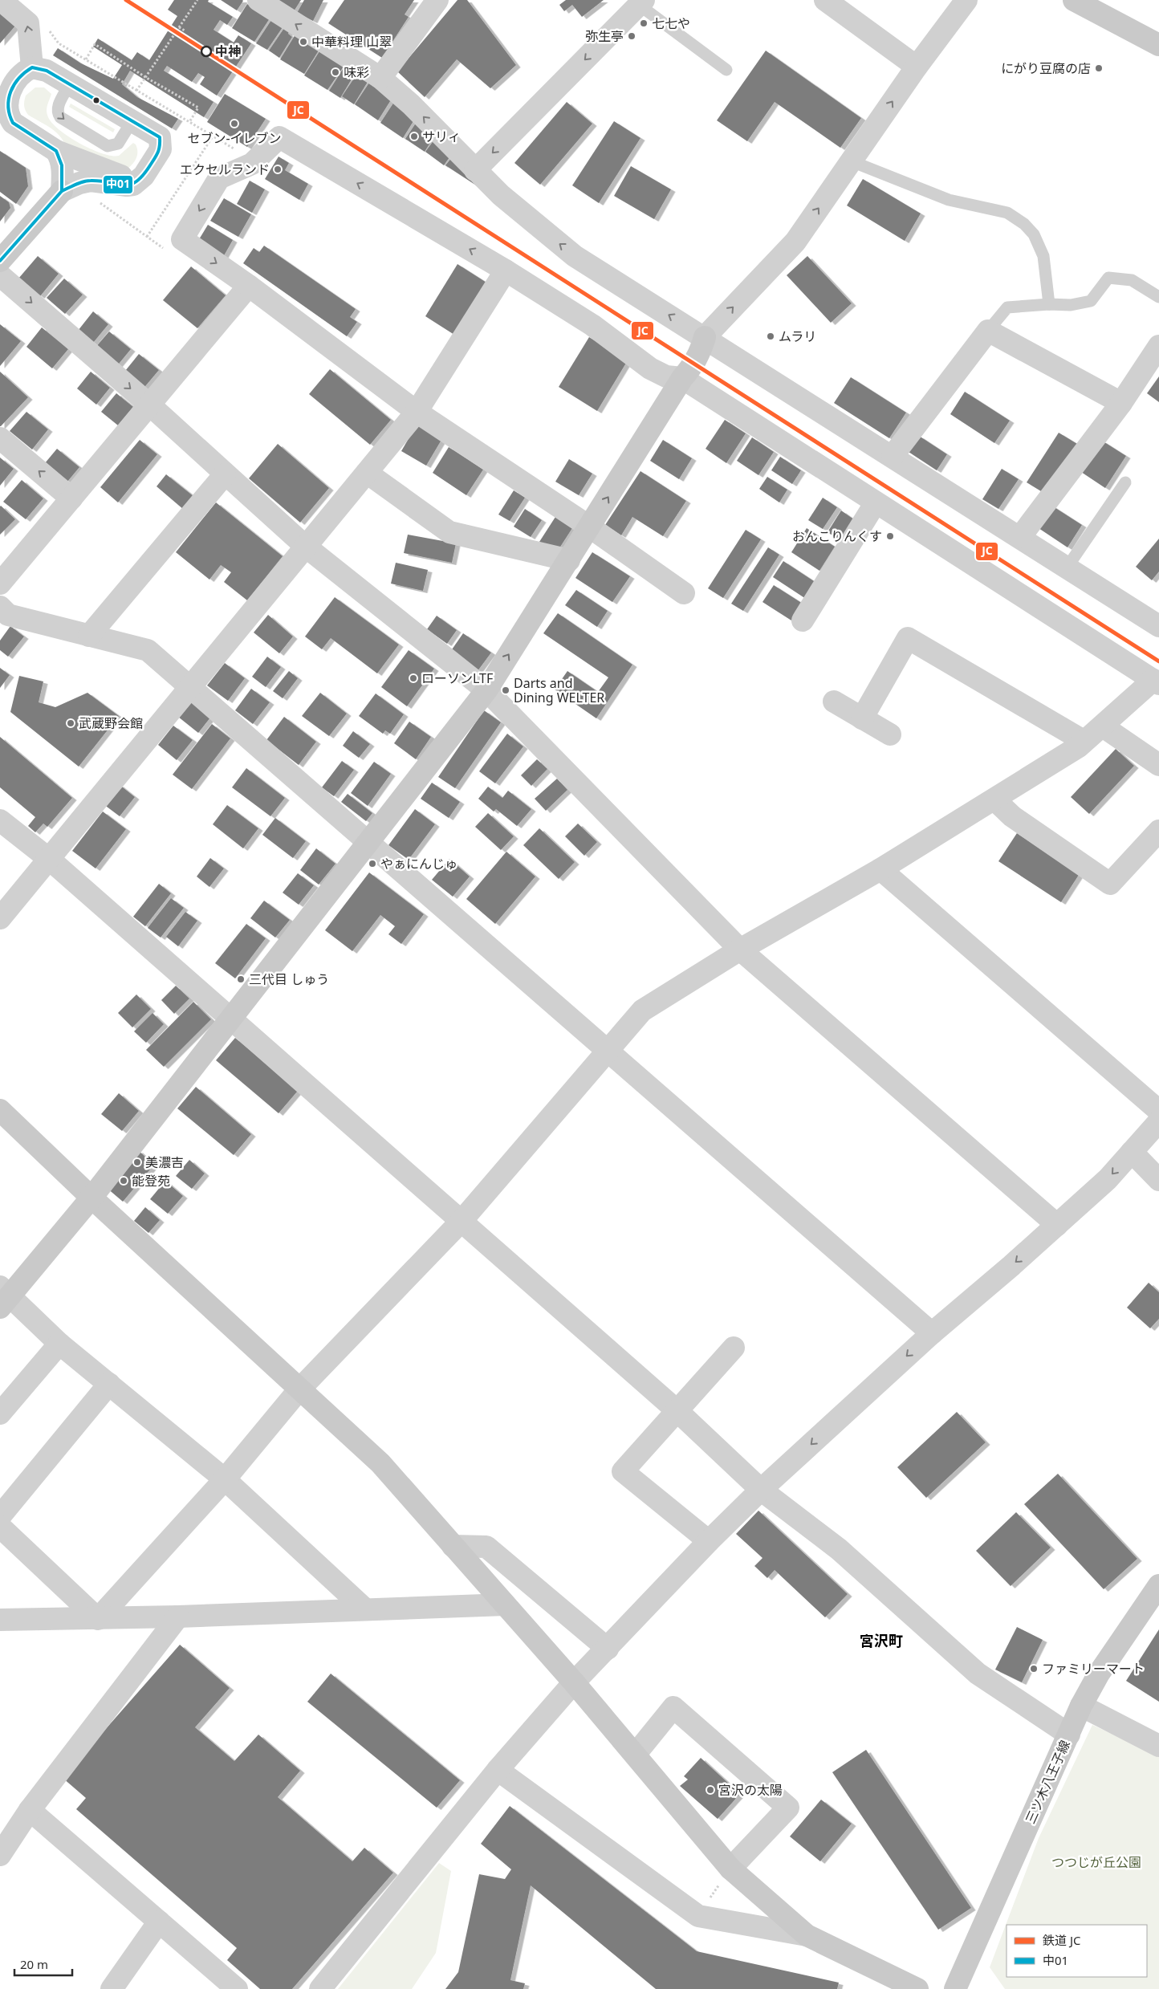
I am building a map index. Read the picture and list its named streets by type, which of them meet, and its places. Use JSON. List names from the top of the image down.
{
  "streets": {
    "street": ["三ツ木八王子線"]
  },
  "districts": ["宮沢町"],
  "parks": ["つつじが丘公園"],
  "places": [
    "七七や",
    "弥生亭",
    "中華料理 山翠",
    "中神",
    "にがり豆腐の店",
    "味彩",
    "セブン-イレブン",
    "サリィ",
    "エクセルランド",
    "ムラリ",
    "おんこりんくす",
    "ローソンLTF",
    "Darts and Dining WELTER",
    "武蔵野会館",
    "やぁにんじゅ",
    "三代目 しゅう",
    "美濃吉",
    "能登苑",
    "ファミリーマート",
    "宮沢の太陽"
  ],
  "lines": ["rail line JC", "transit line 中01"],
  "legend": ["鉄道 JC", "中01"],
  "scale_bar": "20 m"
}
